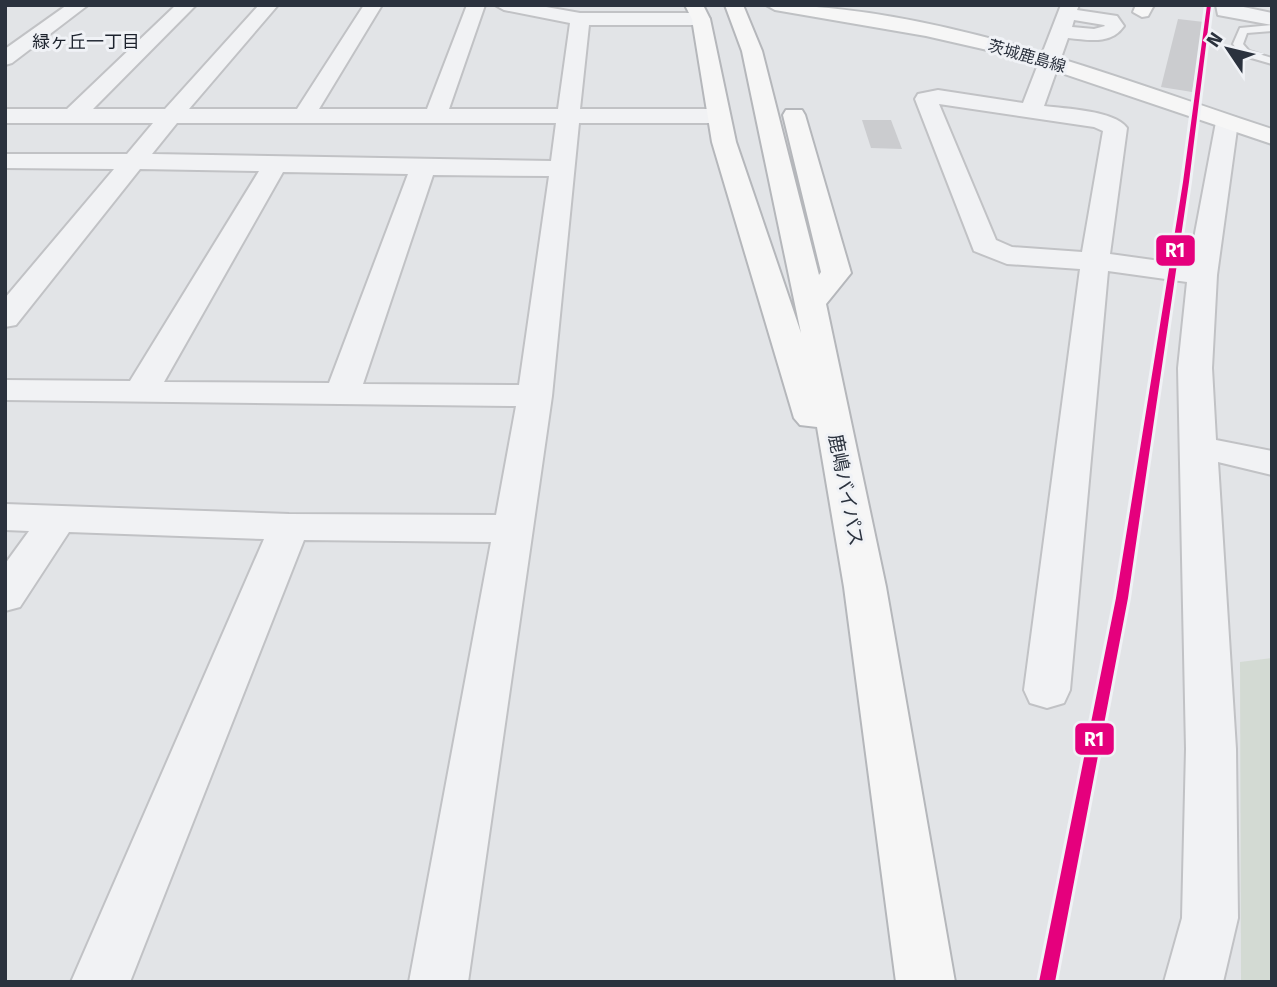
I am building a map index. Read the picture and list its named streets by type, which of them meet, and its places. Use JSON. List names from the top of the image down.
{
  "streets": {
    "main road": ["茨城鹿島線", "鹿嶋バイパス"]
  },
  "districts": ["緑ヶ丘一丁目"],
  "lines": ["transit line R1"],
  "north": "top left"
}
